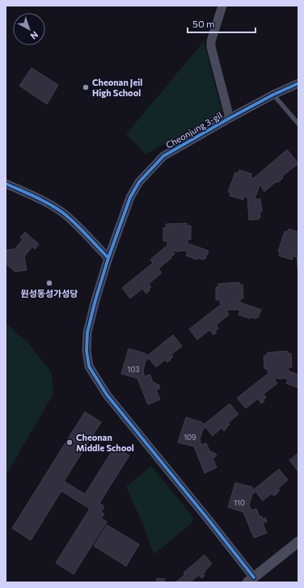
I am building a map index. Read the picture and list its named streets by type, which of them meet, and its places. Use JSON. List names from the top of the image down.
{
  "streets": {
    "street": ["Cheonjung 3-gil"]
  },
  "places": ["Cheonan Jeil High School", "원성동성가성당", "Cheonan Middle School"],
  "house_numbers": ["103", "109", "110"],
  "scale_bar": "50 m",
  "north": "bottom right"
}
